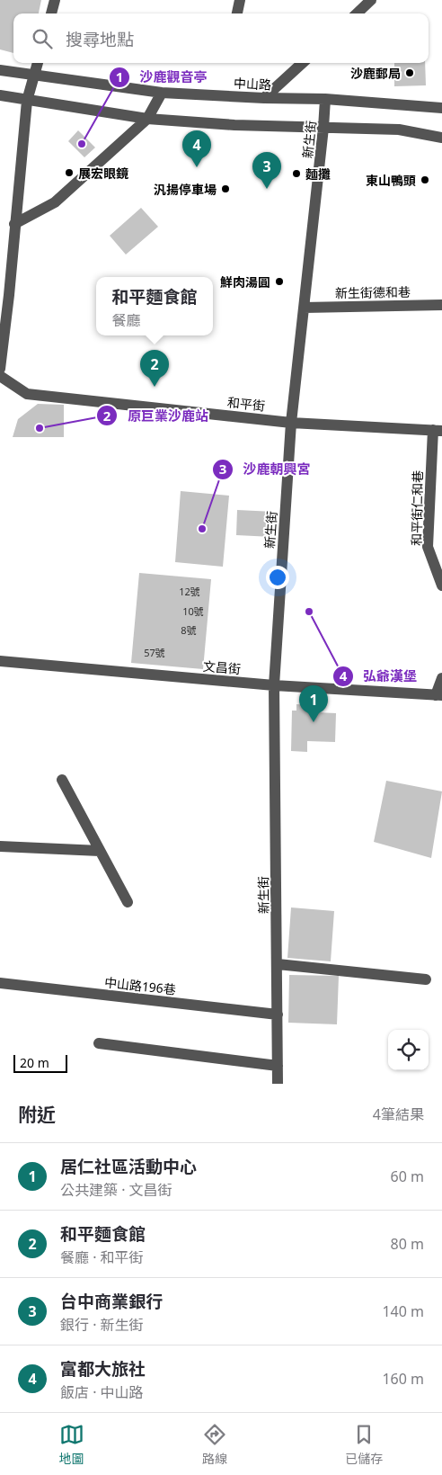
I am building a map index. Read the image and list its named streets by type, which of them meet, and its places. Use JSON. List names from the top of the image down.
{
  "streets": {
    "street": [
      "中山路",
      "新生街",
      "新生街德和巷",
      "和平街",
      "和平街仁和巷",
      "文昌街",
      "中山路196巷"
    ]
  },
  "crossings": [
    ["中山路", "新生街"],
    ["新生街", "新生街德和巷"],
    ["新生街", "和平街"],
    ["新生街", "文昌街"],
    ["新生街", "中山路196巷"],
    ["和平街", "和平街仁和巷"]
  ],
  "places": [
    "沙鹿郵局",
    "沙鹿觀音亭",
    "展宏眼鏡",
    "麵攤",
    "東山鴨頭",
    "汎揚停車場",
    "鮮肉湯圓",
    "原巨業沙鹿站",
    "沙鹿朝興宮",
    "弘爺漢堡"
  ],
  "house_numbers": [
    "12號",
    "10號",
    "8號",
    "57號"
  ],
  "scale_bar": "20 m",
  "page": {
    "search": "搜尋地點",
    "pins": [
      "4",
      "3",
      "2",
      "1"
    ],
    "popup": ["和平麵食館", "餐廳"],
    "scale": "20 m",
    "heading": ["附近", "4筆結果"],
    "list": [
      {
        "mark": "1",
        "name": "居仁社區活動中心",
        "note": "公共建築 · 文昌街",
        "value": "60 m"
      },
      {
        "mark": "2",
        "name": "和平麵食館",
        "note": "餐廳 · 和平街",
        "value": "80 m"
      },
      {
        "mark": "3",
        "name": "台中商業銀行",
        "note": "銀行 · 新生街",
        "value": "140 m"
      },
      {
        "mark": "4",
        "name": "富都大旅社",
        "note": "飯店 · 中山路",
        "value": "160 m"
      }
    ],
    "nav": ["地圖", "路線", "已儲存"]
  }
}
